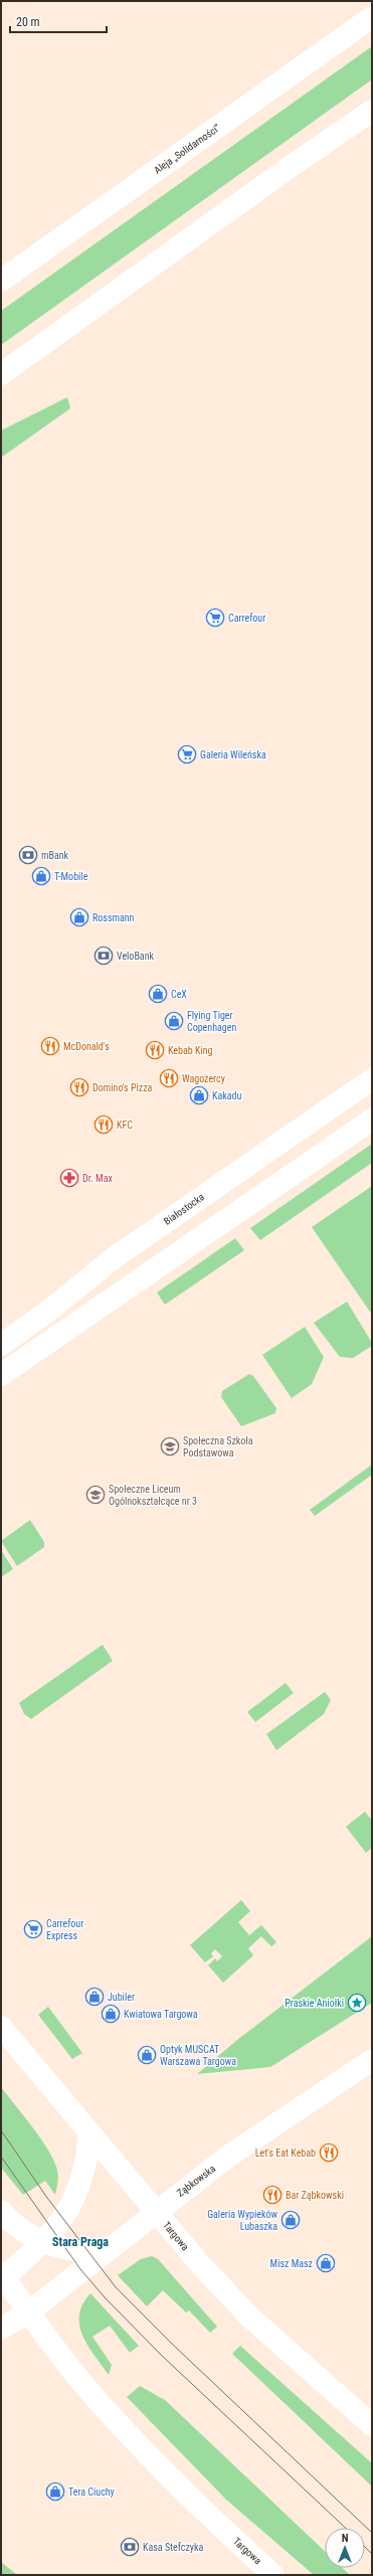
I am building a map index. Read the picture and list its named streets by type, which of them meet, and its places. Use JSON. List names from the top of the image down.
{
  "streets": {
    "main road": [
      "Aleja „Solidarności”",
      "Białostocka",
      "Ząbkowska",
      "Targowa"
    ]
  },
  "crossings": [
    ["Ząbkowska", "Targowa"]
  ],
  "districts": ["Stara Praga"],
  "places": {
    "supermarket": ["Carrefour", "Galeria Wileńska", "Carrefour Express"],
    "bank": ["mBank", "VeloBank", "Kasa Stefczyka"],
    "shop": [
      "T-Mobile",
      "Rossmann",
      "CeX",
      "Flying Tiger Copenhagen",
      "Kakadu",
      "Jubiler",
      "Kwiatowa Targowa",
      "Optyk MUSCAT Warszawa Targowa",
      "Galeria Wypieków Lubaszka",
      "Misz Masz",
      "Tera Ciuchy"
    ],
    "restaurant": [
      "McDonald's",
      "Kebab King",
      "Wagożercy",
      "Domino's Pizza",
      "KFC",
      "Let's Eat Kebab",
      "Bar Ząbkowski"
    ],
    "pharmacy": ["Dr. Max"],
    "school or university": ["Społeczna Szkoła Podstawowa", "Społeczne Liceum Ogólnokształcące nr 3"],
    "place": ["Praskie Aniołki"]
  },
  "scale_bar": "20 m",
  "north": "top"
}
